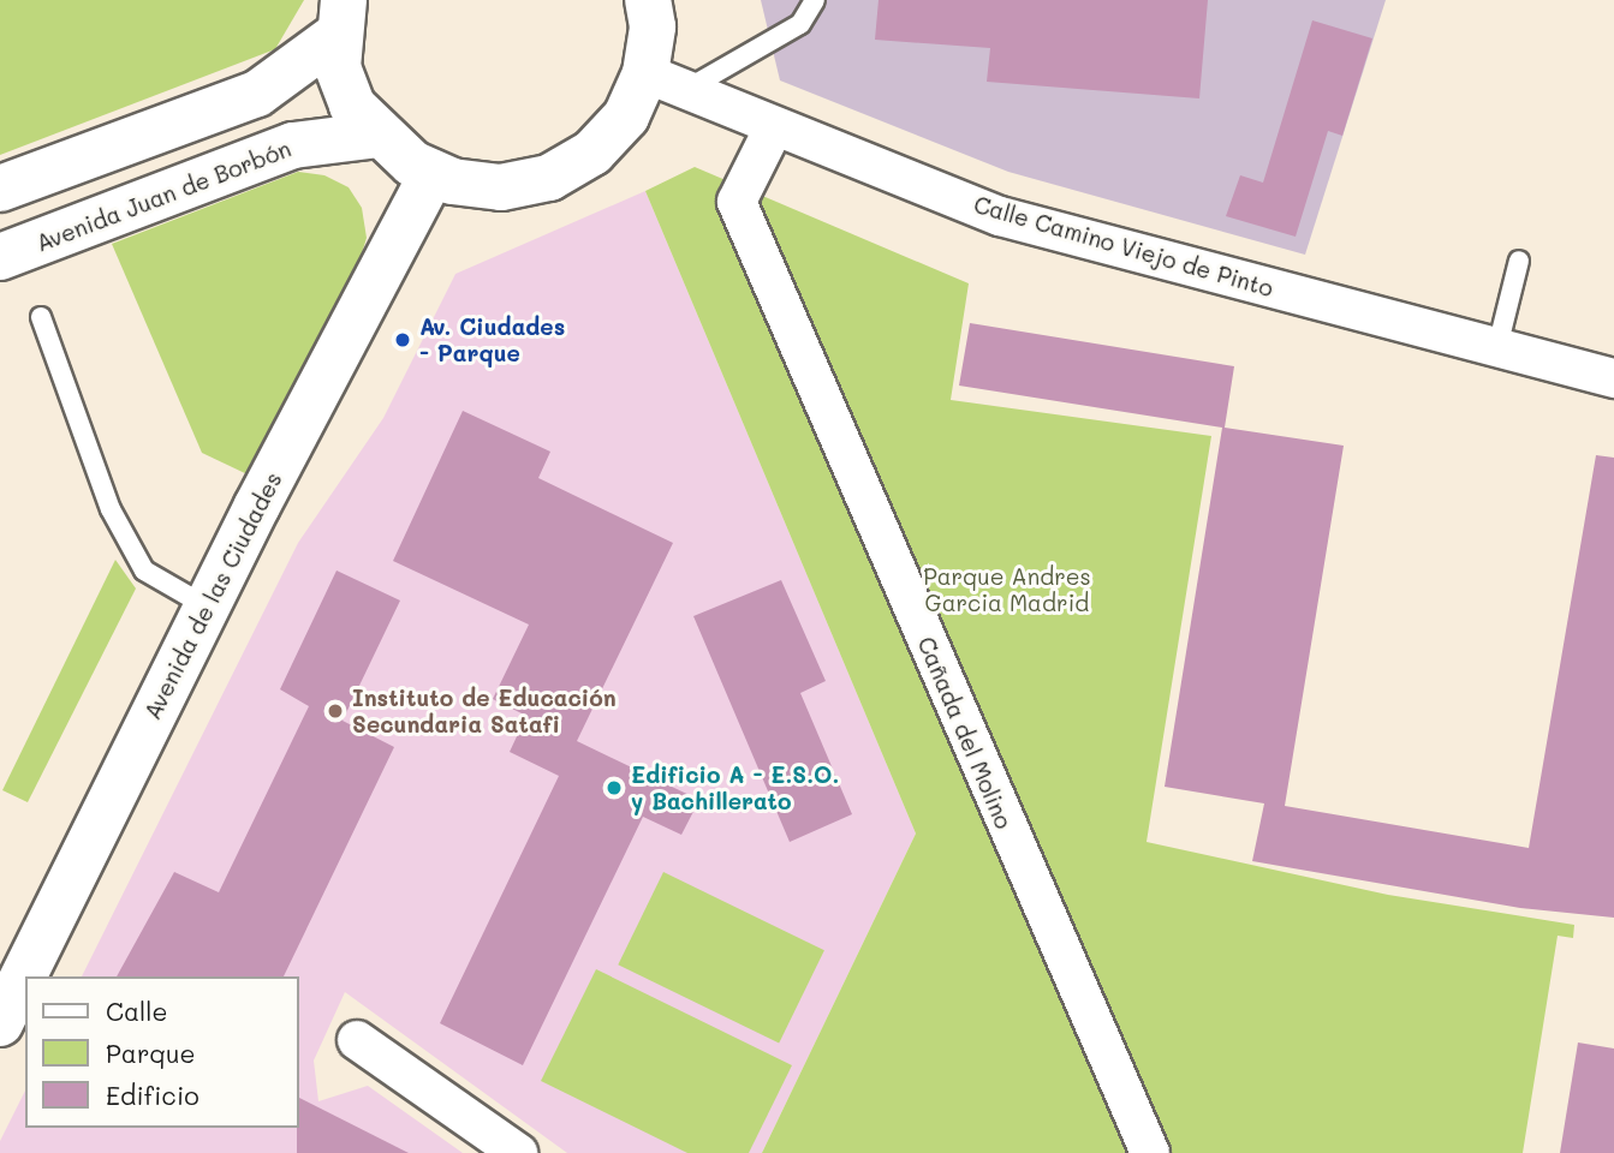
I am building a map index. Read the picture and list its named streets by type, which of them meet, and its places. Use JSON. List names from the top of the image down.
{
  "streets": {
    "street": [
      "Avenida Juan de Borbón",
      "Calle Camino Viejo de Pinto",
      "Avenida de las Ciudades",
      "Cañada del Molino"
    ]
  },
  "crossings": [
    ["Calle Camino Viejo de Pinto", "Cañada del Molino"]
  ],
  "parks": ["Parque Andres Garcia Madrid"],
  "places": ["Av. Ciudades - Parque", "Instituto de Educación Secundaria Satafi", "Edificio A - E.S.O. y Bachillerato"],
  "legend": ["Calle", "Parque", "Edificio"]
}
